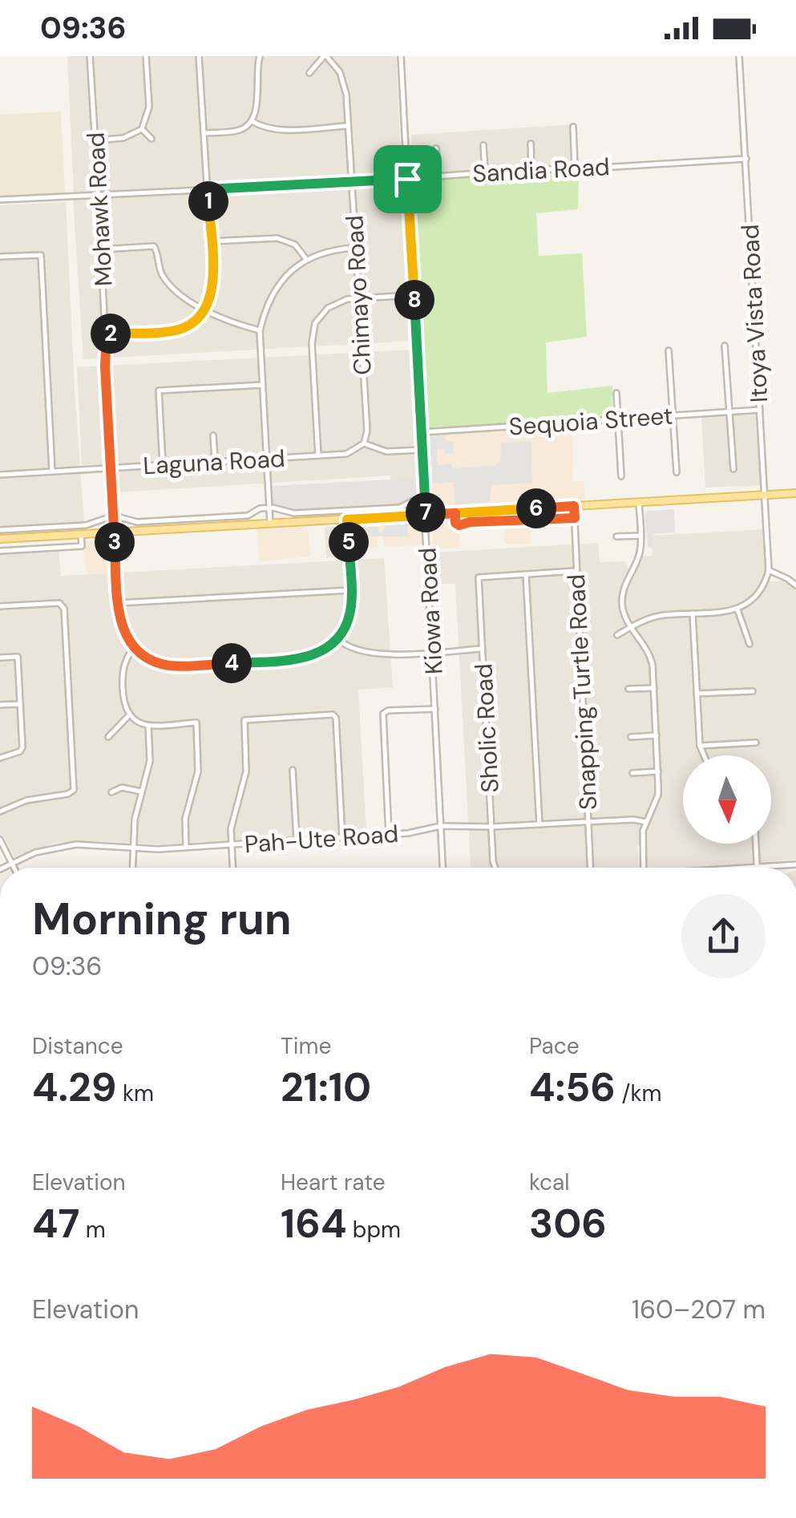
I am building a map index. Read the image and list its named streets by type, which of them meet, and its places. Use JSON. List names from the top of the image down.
{
  "streets": {
    "street": [
      "Sandia Road",
      "Mohawk Road",
      "Chimayo Road",
      "Itoya Vista Road",
      "Sequoia Street",
      "Laguna Road",
      "Kiowa Road",
      "Snapping Turtle Road",
      "Sholic Road",
      "Pah-Ute Road"
    ]
  },
  "crossings": [
    ["Sandia Road", "Mohawk Road"],
    ["Sandia Road", "Chimayo Road"],
    ["Sandia Road", "Itoya Vista Road"],
    ["Sandia Road", "Kiowa Road"],
    ["Mohawk Road", "Laguna Road"],
    ["Chimayo Road", "Laguna Road"],
    ["Itoya Vista Road", "Sequoia Street"],
    ["Sequoia Street", "Kiowa Road"],
    ["Laguna Road", "Kiowa Road"],
    ["Kiowa Road", "Pah-Ute Road"],
    ["Snapping Turtle Road", "Pah-Ute Road"],
    ["Sholic Road", "Pah-Ute Road"]
  ],
  "north": "bottom",
  "page": {
    "status": "09:36",
    "pins": [
      "1",
      "8",
      "2",
      "6",
      "7",
      "3",
      "5",
      "4"
    ],
    "heading": ["Morning run", "09:36"],
    "stats": [
      ["Distance", "4.29 km"],
      ["Time", "21:10"],
      ["Pace", "4:56 /km"],
      ["Elevation", "47 m"],
      ["Heart rate", "164 bpm"],
      ["kcal", "306"]
    ],
    "chart": ["Elevation", "160–207 m"]
  }
}
